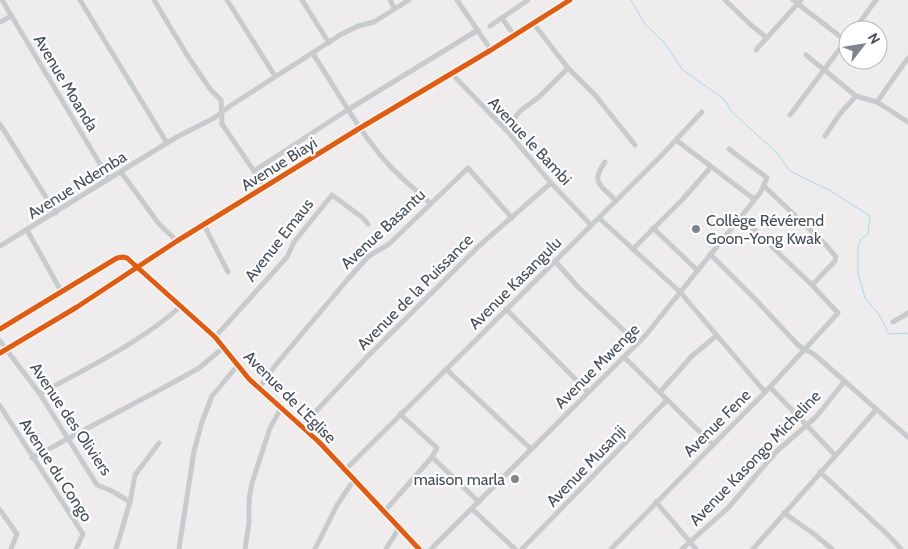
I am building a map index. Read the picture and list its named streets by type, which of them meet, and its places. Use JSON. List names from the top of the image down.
{
  "streets": {
    "street": [
      "Avenue Moanda",
      "Avenue le Bambi",
      "Avenue Biayi",
      "Avenue Ndemba",
      "Avenue Basantu",
      "Avenue Emaus",
      "Avenue Kasangulu",
      "Avenue de la Puissance",
      "Avenue Mwenge",
      "Avenue de L'Eglise",
      "Avenue des Oliviers",
      "Avenue Fene",
      "Avenue Kasongo Micheline",
      "Avenue Musanji",
      "Avenue du Congo"
    ]
  },
  "crossings": [
    ["Avenue Moanda", "Avenue Ndemba"],
    ["Avenue le Bambi", "Avenue Biayi"],
    ["Avenue le Bambi", "Avenue Kasangulu"],
    ["Avenue le Bambi", "Avenue de la Puissance"],
    ["Avenue Biayi", "Avenue de L'Eglise"],
    ["Avenue Biayi", "Avenue des Oliviers"],
    ["Avenue Basantu", "Avenue de la Puissance"],
    ["Avenue Basantu", "Avenue de L'Eglise"],
    ["Avenue Emaus", "Avenue de L'Eglise"],
    ["Avenue Kasangulu", "Avenue de L'Eglise"],
    ["Avenue de la Puissance", "Avenue de L'Eglise"]
  ],
  "places": ["Collège Révérend Goon-Yong Kwak", "maison marla"],
  "north": "top right"
}
